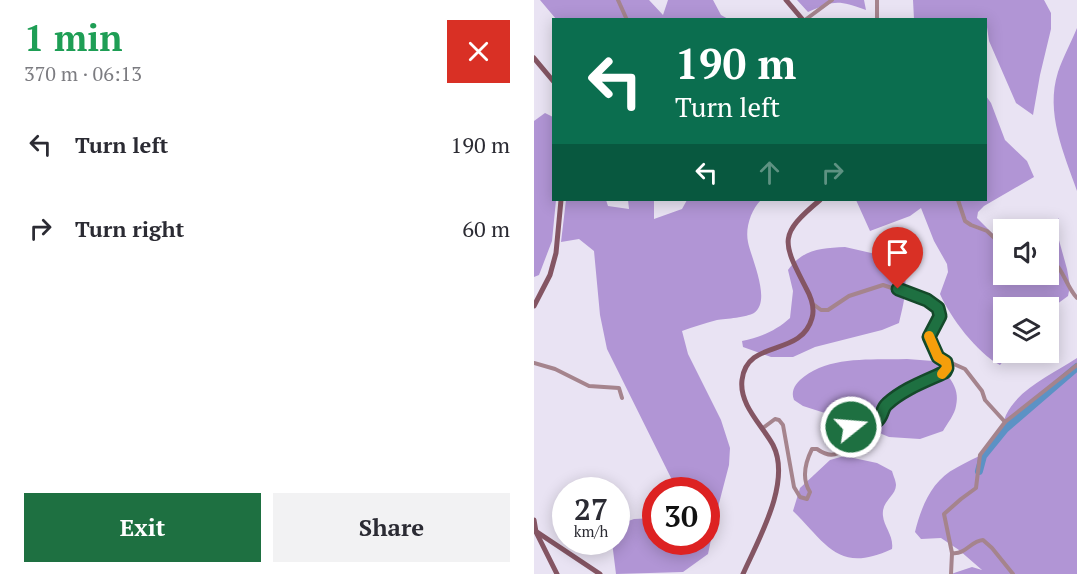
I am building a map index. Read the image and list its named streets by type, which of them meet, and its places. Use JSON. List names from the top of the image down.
{
  "page": {
    "heading": ["1 min", "370 m · 06:13"],
    "turn": ["190 m", "Turn left"],
    "list": [
      {
        "name": "Turn left",
        "value": "190 m"
      },
      {
        "name": "Turn right",
        "value": "60 m"
      }
    ],
    "speed": "27 km/h",
    "limit": "30",
    "buttons": ["Exit", "Share"]
  }
}
